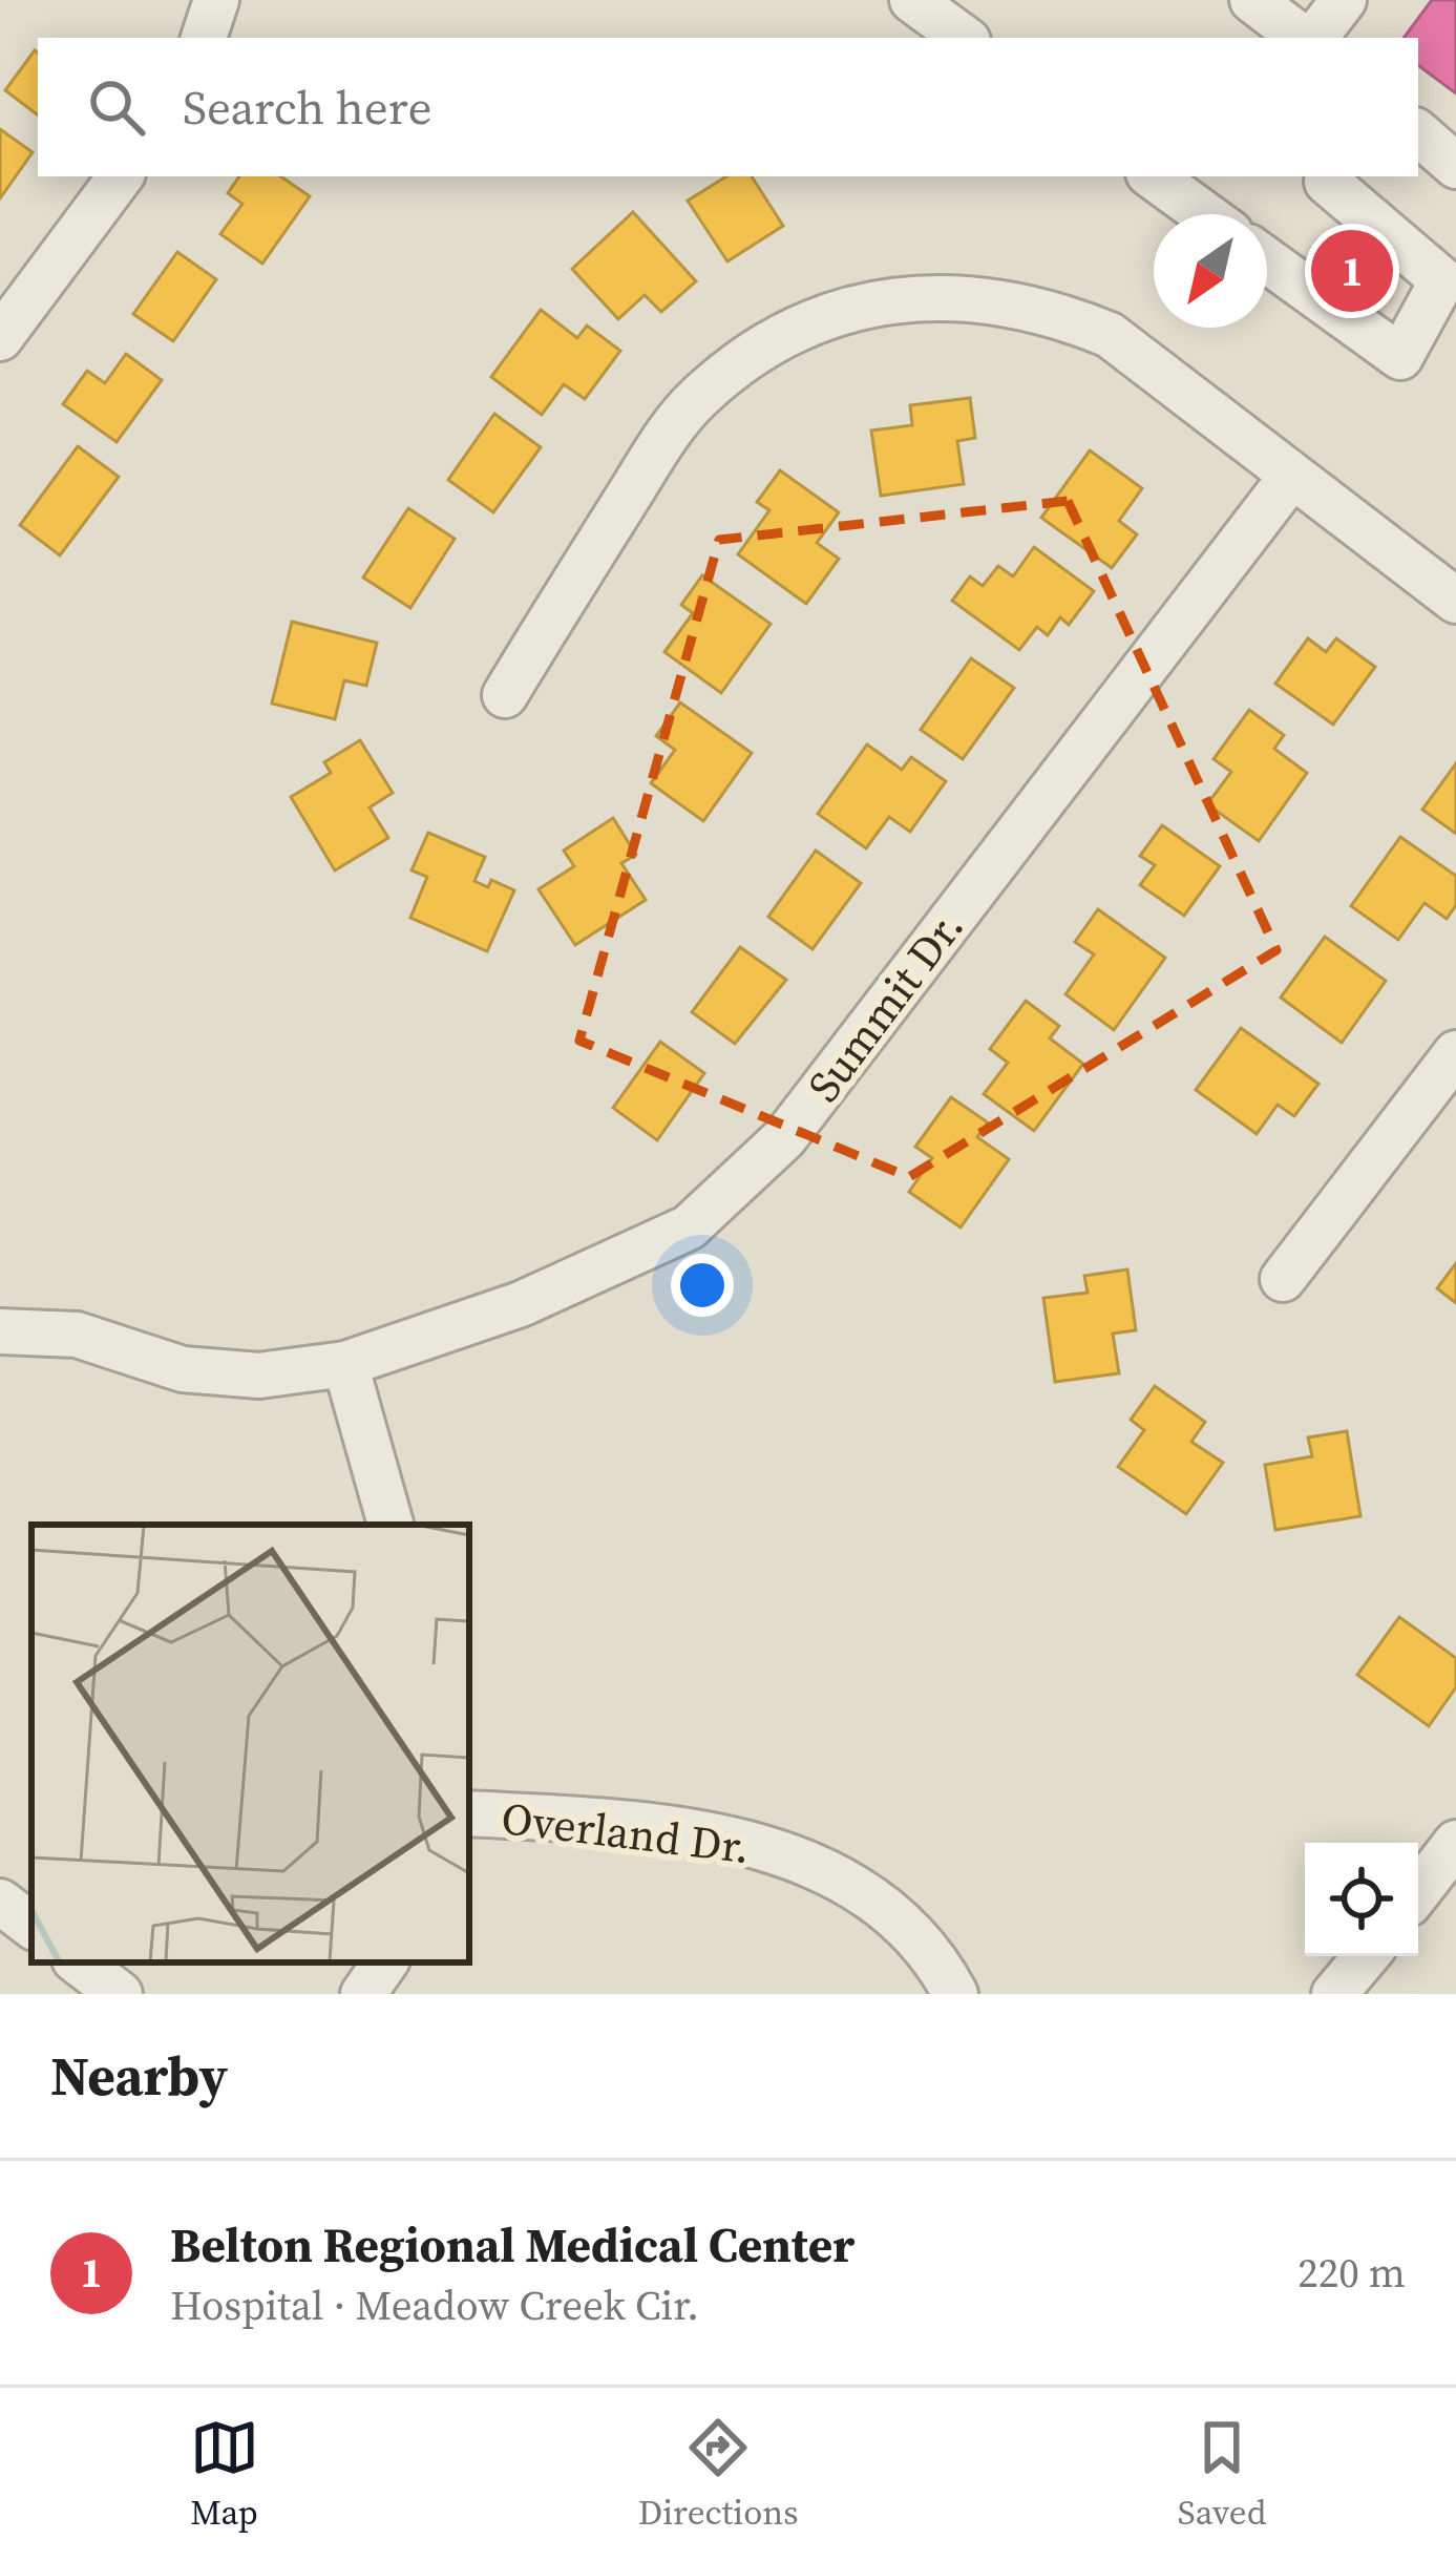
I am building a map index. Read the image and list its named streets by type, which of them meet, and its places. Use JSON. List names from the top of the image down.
{
  "streets": {
    "street": ["Summit Dr.", "Overland Dr."]
  },
  "north": "bottom left",
  "page": {
    "search": "Search here",
    "pins": "1",
    "heading": "Nearby",
    "list": [
      {
        "mark": "1",
        "name": "Belton Regional Medical Center",
        "note": "Hospital · Meadow Creek Cir.",
        "value": "220 m"
      }
    ],
    "nav": ["Map", "Directions", "Saved"]
  }
}
